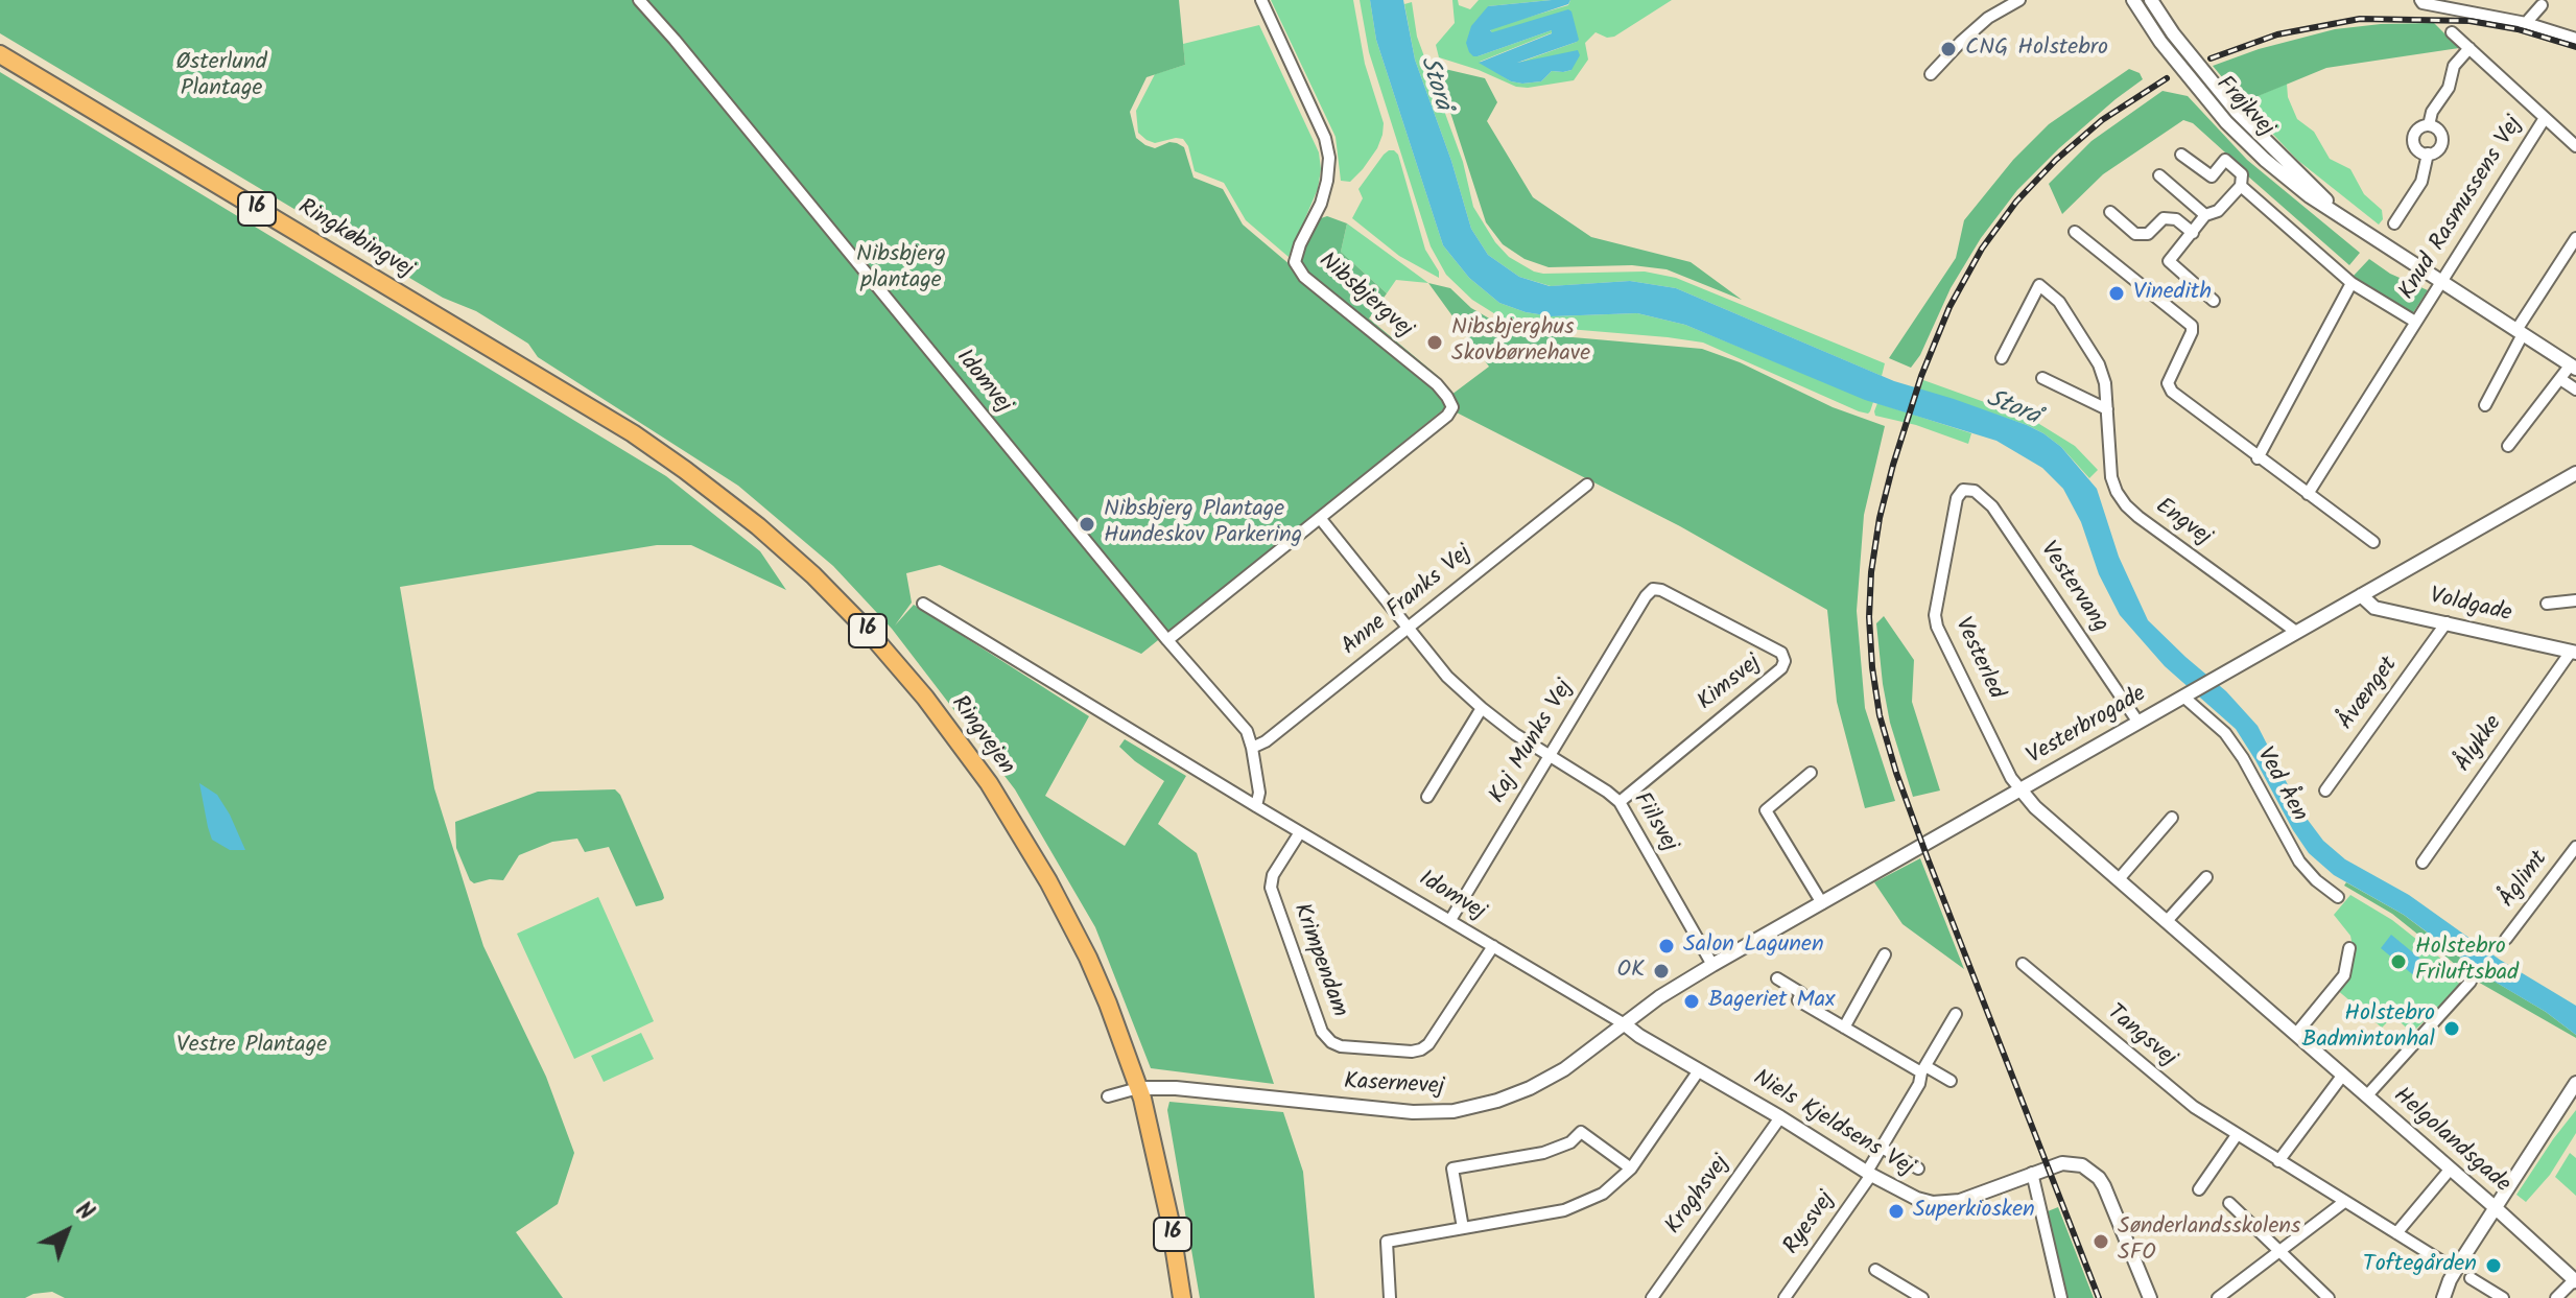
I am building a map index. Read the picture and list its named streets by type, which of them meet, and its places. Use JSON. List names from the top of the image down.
{
  "streets": {
    "main road": ["16", "Ringkøbingvej", "Ringvejen"],
    "street": [
      "Frøjkvej",
      "Knud Rasmussens Vej",
      "Nibsbjergvej",
      "Idomvej",
      "Engvej",
      "Vestervang",
      "Anne Franks Vej",
      "Voldgade",
      "Vesterled",
      "Kimsvej",
      "Åvænget",
      "Vesterbrogade",
      "Kaj Munks Vej",
      "Ålykke",
      "Ved Åen",
      "Fiilsvej",
      "Åglimt",
      "Krimpendam",
      "Tangsvej",
      "Kasernevej",
      "Niels Kjeldsens Vej",
      "Helgolandsgade",
      "Kroghsvej",
      "Ryesvej"
    ]
  },
  "crossings": [
    ["Frøjkvej", "Knud Rasmussens Vej"],
    ["Ringkøbingvej", "Ringvejen"],
    ["Nibsbjergvej", "Idomvej"],
    ["Nibsbjergvej", "Fiilsvej"],
    ["Idomvej", "Anne Franks Vej"],
    ["Idomvej", "Vesterbrogade"],
    ["Idomvej", "Kaj Munks Vej"],
    ["Idomvej", "Krimpendam"],
    ["Idomvej", "Kasernevej"],
    ["Idomvej", "Niels Kjeldsens Vej"],
    ["Engvej", "Vesterbrogade"],
    ["Vestervang", "Vesterled"],
    ["Vestervang", "Vesterbrogade"],
    ["Anne Franks Vej", "Fiilsvej"],
    ["Voldgade", "Åvænget"],
    ["Voldgade", "Vesterbrogade"],
    ["Voldgade", "Ålykke"],
    ["Vesterled", "Vesterbrogade"],
    ["Vesterled", "Helgolandsgade"],
    ["Kimsvej", "Kaj Munks Vej"],
    ["Kimsvej", "Fiilsvej"],
    ["Vesterbrogade", "Ved Åen"],
    ["Vesterbrogade", "Fiilsvej"],
    ["Vesterbrogade", "Kasernevej"],
    ["Vesterbrogade", "Niels Kjeldsens Vej"],
    ["Vesterbrogade", "Helgolandsgade"],
    ["Ringvejen", "Kasernevej"],
    ["Kaj Munks Vej", "Fiilsvej"],
    ["Kasernevej", "Niels Kjeldsens Vej"],
    ["Niels Kjeldsens Vej", "Kroghsvej"],
    ["Niels Kjeldsens Vej", "Ryesvej"]
  ],
  "water": ["Storå"],
  "parks": ["Østerlund Plantage", "Nibsbjerg plantage", "Vestre Plantage"],
  "places": [
    "CNG Holstebro",
    "Vinedith",
    "Nibsbjerghus Skovbørnehave",
    "Nibsbjerg Plantage Hundeskov Parkering",
    "Salon Lagunen",
    "Holstebro Friluftsbad",
    "OK",
    "Bageriet Max",
    "Holstebro Badmintonhal",
    "Superkiosken",
    "Sønderlandsskolens SFO",
    "Toftegården"
  ],
  "north": "top right"
}
